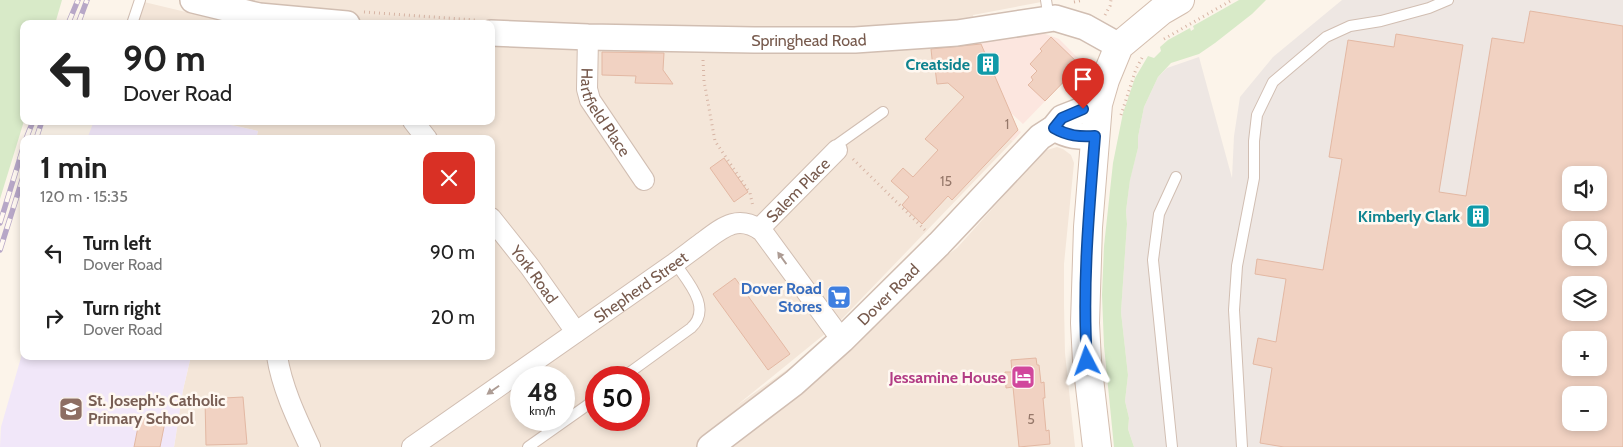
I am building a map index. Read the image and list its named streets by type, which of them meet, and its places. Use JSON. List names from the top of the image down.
{
  "streets": {
    "street": [
      "Springhead Road",
      "Hartfield Place",
      "Salem Place",
      "York Road",
      "Shepherd Street",
      "Dover Road"
    ]
  },
  "crossings": [
    ["Springhead Road", "Hartfield Place"],
    ["Salem Place", "Shepherd Street"],
    ["York Road", "Shepherd Street"]
  ],
  "one_way": ["Shepherd Street"],
  "places": {
    "building": ["Creatside", "Kimberly Clark"],
    "supermarket": ["Dover Road Stores"],
    "hotel": ["Jessamine House"],
    "school or university": ["St. Joseph's Catholic Primary School"]
  },
  "house_numbers": ["1", "15", "5"],
  "page": {
    "turn": ["90 m", "Dover Road"],
    "heading": ["1 min", "120 m · 15:35"],
    "map_buttons": ["+", "−"],
    "list": [
      {
        "name": "Turn left",
        "note": "Dover Road",
        "value": "90 m"
      },
      {
        "name": "Turn right",
        "note": "Dover Road",
        "value": "20 m"
      }
    ],
    "speed": "48 km/h",
    "limit": "50"
  }
}
